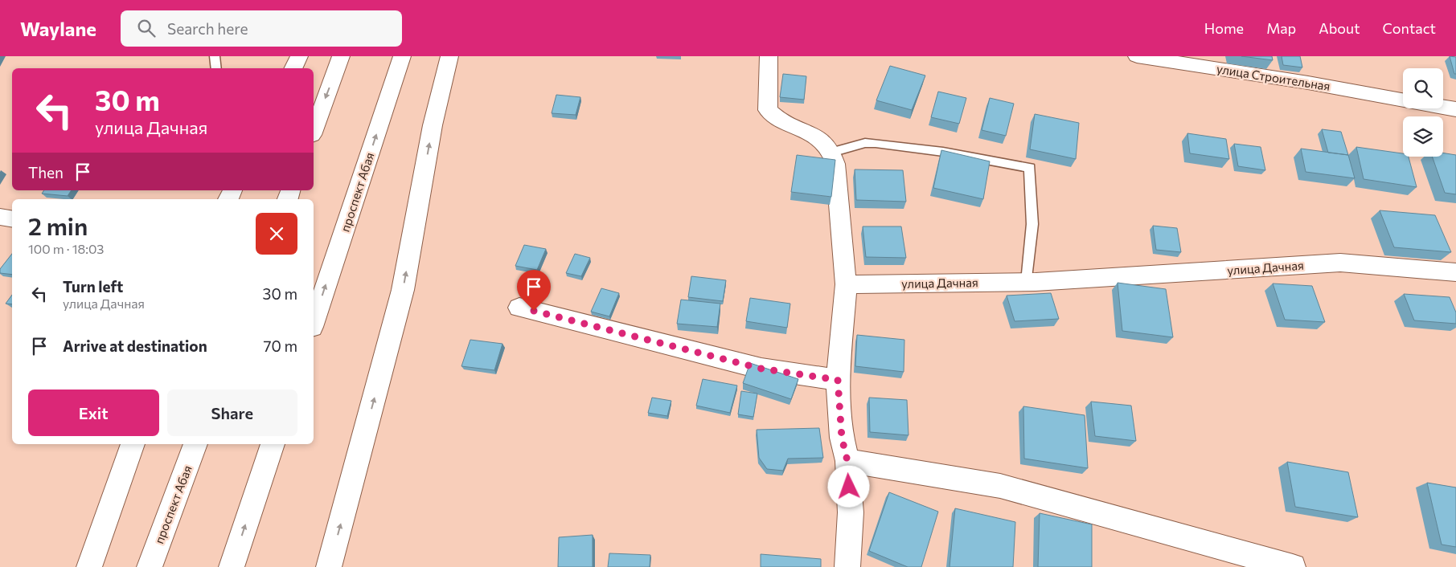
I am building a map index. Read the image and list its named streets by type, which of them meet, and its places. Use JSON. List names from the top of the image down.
{
  "streets": {
    "street": ["улица Строительная", "проспект Абая", "улица Дачная"]
  },
  "page": {
    "header": "Waylane",
    "search": "Search here",
    "nav": [
      "Home",
      "Map",
      "About",
      "Contact"
    ],
    "turn": ["30 m", "улица Дачная"],
    "then": "Then",
    "heading": ["2 min", "100 m · 18:03"],
    "list": [
      {
        "name": "Turn left",
        "note": "улица Дачная",
        "value": "30 m"
      },
      {
        "name": "Arrive at destination",
        "value": "70 m"
      }
    ],
    "buttons": ["Exit", "Share"]
  }
}
